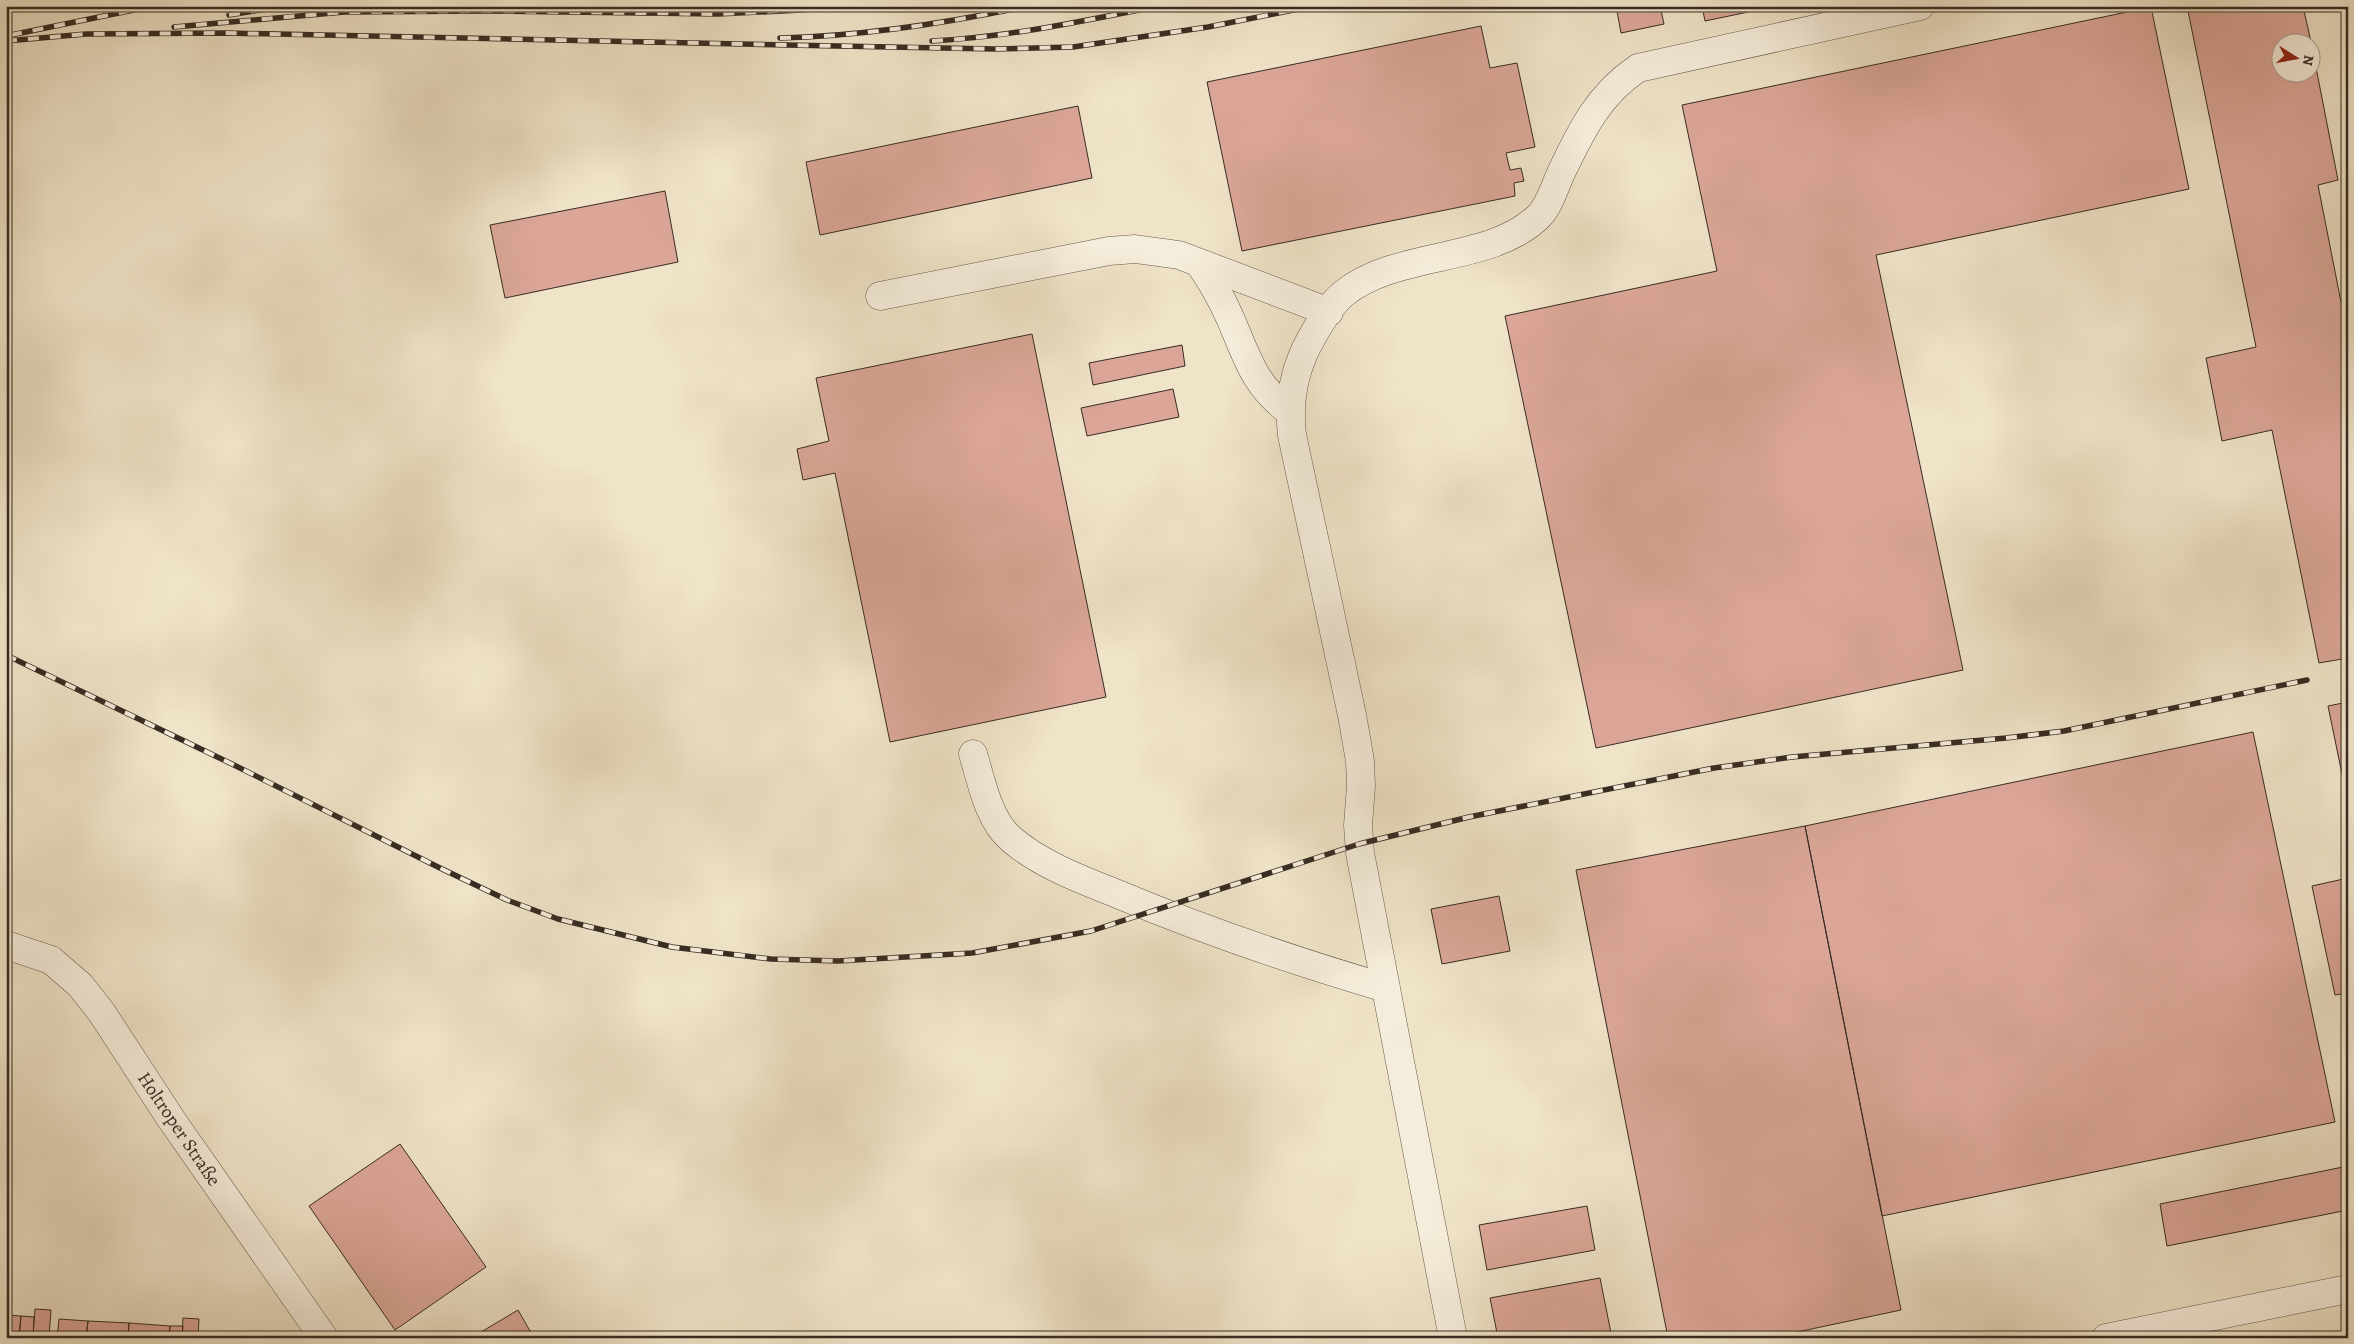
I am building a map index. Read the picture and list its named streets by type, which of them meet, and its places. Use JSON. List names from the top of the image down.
{
  "streets": {
    "street": ["Holtroper Straße"]
  },
  "north": "right"
}
